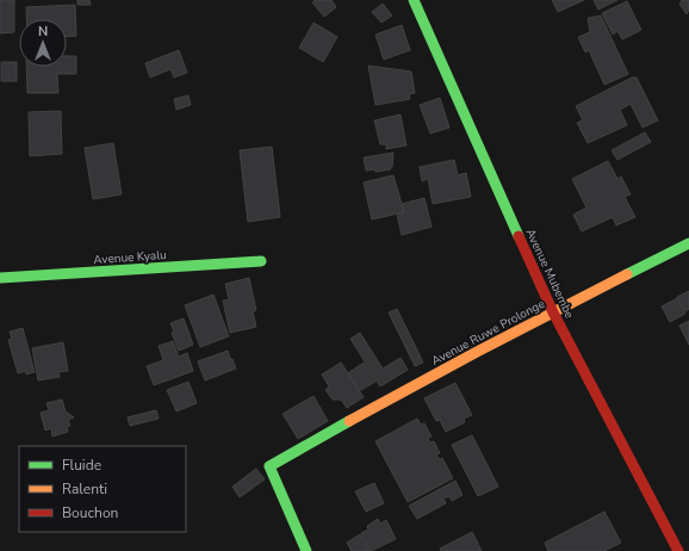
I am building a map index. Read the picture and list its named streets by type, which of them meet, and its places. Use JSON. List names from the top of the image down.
{
  "streets": {
    "street": ["Avenue Kyalu", "Avenue Mubembe", "Avenue Ruwe Prolonge"]
  },
  "crossings": [
    ["Avenue Mubembe", "Avenue Ruwe Prolonge"]
  ],
  "legend": ["Fluide", "Ralenti", "Bouchon"],
  "north": "top"
}
